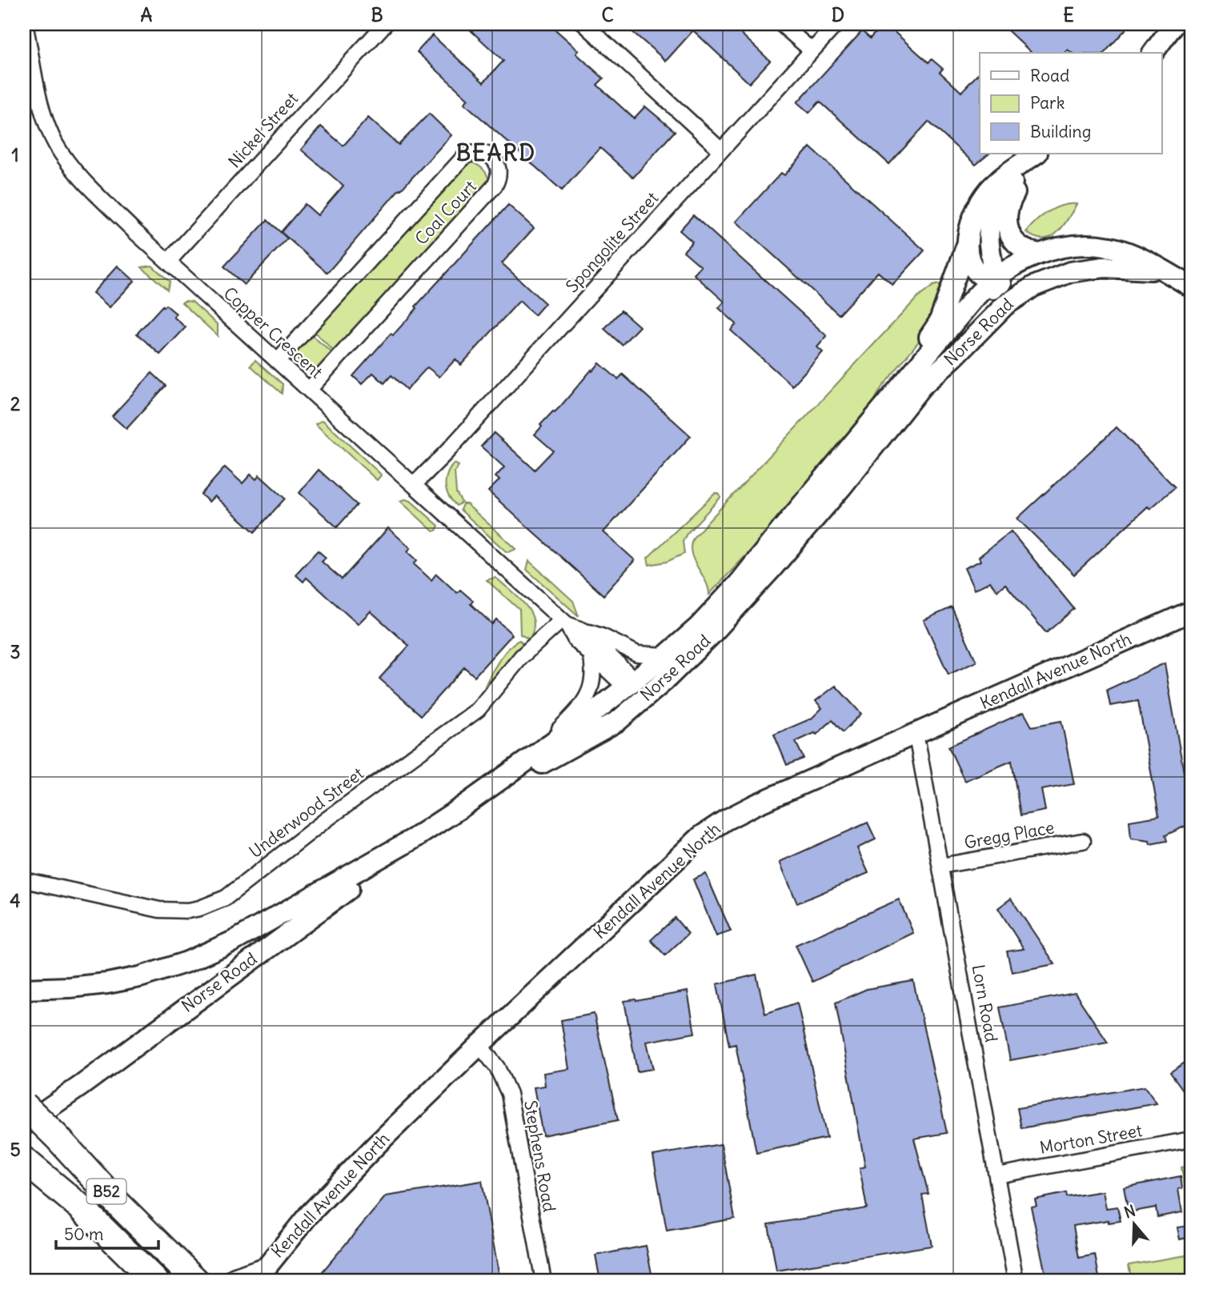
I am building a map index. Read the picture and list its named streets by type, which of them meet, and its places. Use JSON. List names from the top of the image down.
{
  "streets": {
    "highway": ["B52"],
    "main road": ["Norse Road", "Kendall Avenue North"],
    "street": [
      "Nickel Street",
      "Coal Court",
      "Spongolite Street",
      "Copper Crescent",
      "Underwood Street",
      "Gregg Place",
      "Lorn Road",
      "Morton Street",
      "Stephens Road"
    ]
  },
  "crossings": [
    ["Nickel Street", "Copper Crescent"],
    ["Coal Court", "Copper Crescent"],
    ["Spongolite Street", "Copper Crescent"],
    ["Norse Road", "Copper Crescent"],
    ["Copper Crescent", "Underwood Street"],
    ["Kendall Avenue North", "Lorn Road"],
    ["Kendall Avenue North", "Stephens Road"],
    ["Gregg Place", "Lorn Road"],
    ["Lorn Road", "Morton Street"]
  ],
  "districts": ["BEARD"],
  "legend": ["Road", "Park", "Building"],
  "scale_bar": "50 m",
  "north": "top",
  "grid": {
    "columns": [
      "A",
      "B",
      "C",
      "D",
      "E"
    ],
    "rows": [
      "1",
      "2",
      "3",
      "4",
      "5"
    ]
  }
}
